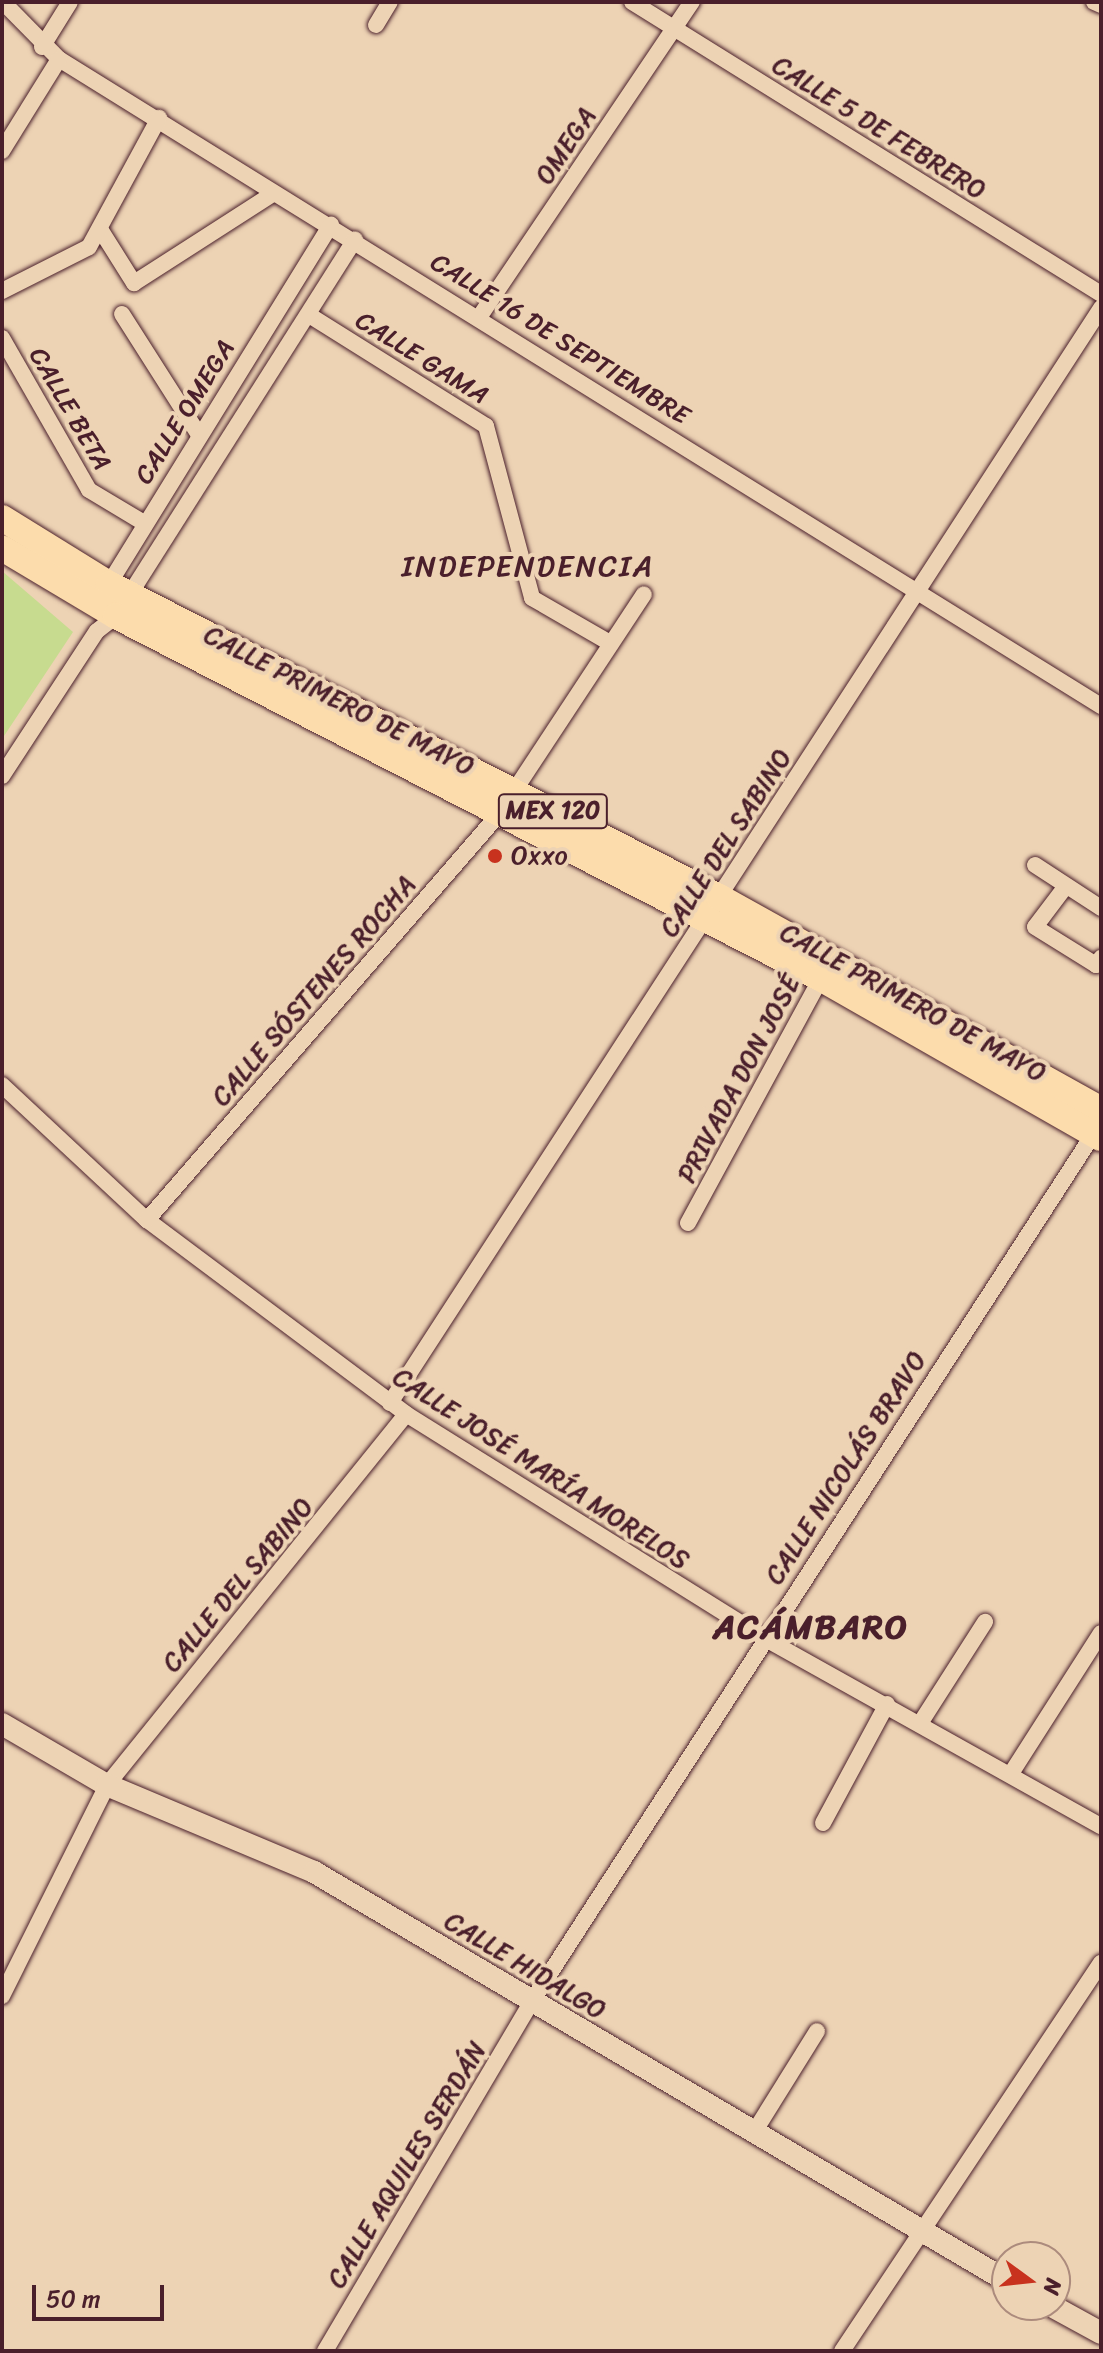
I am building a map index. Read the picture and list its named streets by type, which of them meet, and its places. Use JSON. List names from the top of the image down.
{
  "streets": {
    "main road": ["CALLE PRIMERO DE MAYO", "MEX 120"],
    "street": [
      "CALLE 5 DE FEBRERO",
      "OMEGA",
      "CALLE 16 DE SEPTIEMBRE",
      "CALLE GAMA",
      "CALLE BETA",
      "CALLE OMEGA",
      "CALLE DEL SABINO",
      "CALLE SÓSTENES ROCHA",
      "PRIVADA DON JOSÉ",
      "CALLE NICOLÁS BRAVO",
      "CALLE JOSÉ MARÍA MORELOS",
      "CALLE HIDALGO",
      "CALLE AQUILES SERDÁN"
    ]
  },
  "crossings": [
    ["CALLE 5 DE FEBRERO", "OMEGA"],
    ["OMEGA", "CALLE 16 DE SEPTIEMBRE"],
    ["CALLE 16 DE SEPTIEMBRE", "CALLE OMEGA"],
    ["CALLE 16 DE SEPTIEMBRE", "CALLE DEL SABINO"],
    ["CALLE GAMA", "CALLE OMEGA"],
    ["CALLE BETA", "CALLE OMEGA"],
    ["CALLE OMEGA", "CALLE PRIMERO DE MAYO"],
    ["CALLE PRIMERO DE MAYO", "CALLE DEL SABINO"],
    ["CALLE PRIMERO DE MAYO", "CALLE SÓSTENES ROCHA"],
    ["CALLE PRIMERO DE MAYO", "PRIVADA DON JOSÉ"],
    ["CALLE PRIMERO DE MAYO", "CALLE NICOLÁS BRAVO"],
    ["CALLE DEL SABINO", "CALLE JOSÉ MARÍA MORELOS"],
    ["CALLE DEL SABINO", "CALLE HIDALGO"],
    ["CALLE SÓSTENES ROCHA", "CALLE JOSÉ MARÍA MORELOS"],
    ["CALLE NICOLÁS BRAVO", "CALLE JOSÉ MARÍA MORELOS"],
    ["CALLE NICOLÁS BRAVO", "CALLE HIDALGO"],
    ["CALLE NICOLÁS BRAVO", "CALLE AQUILES SERDÁN"],
    ["CALLE HIDALGO", "CALLE AQUILES SERDÁN"]
  ],
  "districts": ["INDEPENDENCIA", "ACÁMBARO"],
  "places": ["Oxxo"],
  "scale_bar": "50 m",
  "north": "right"
}
